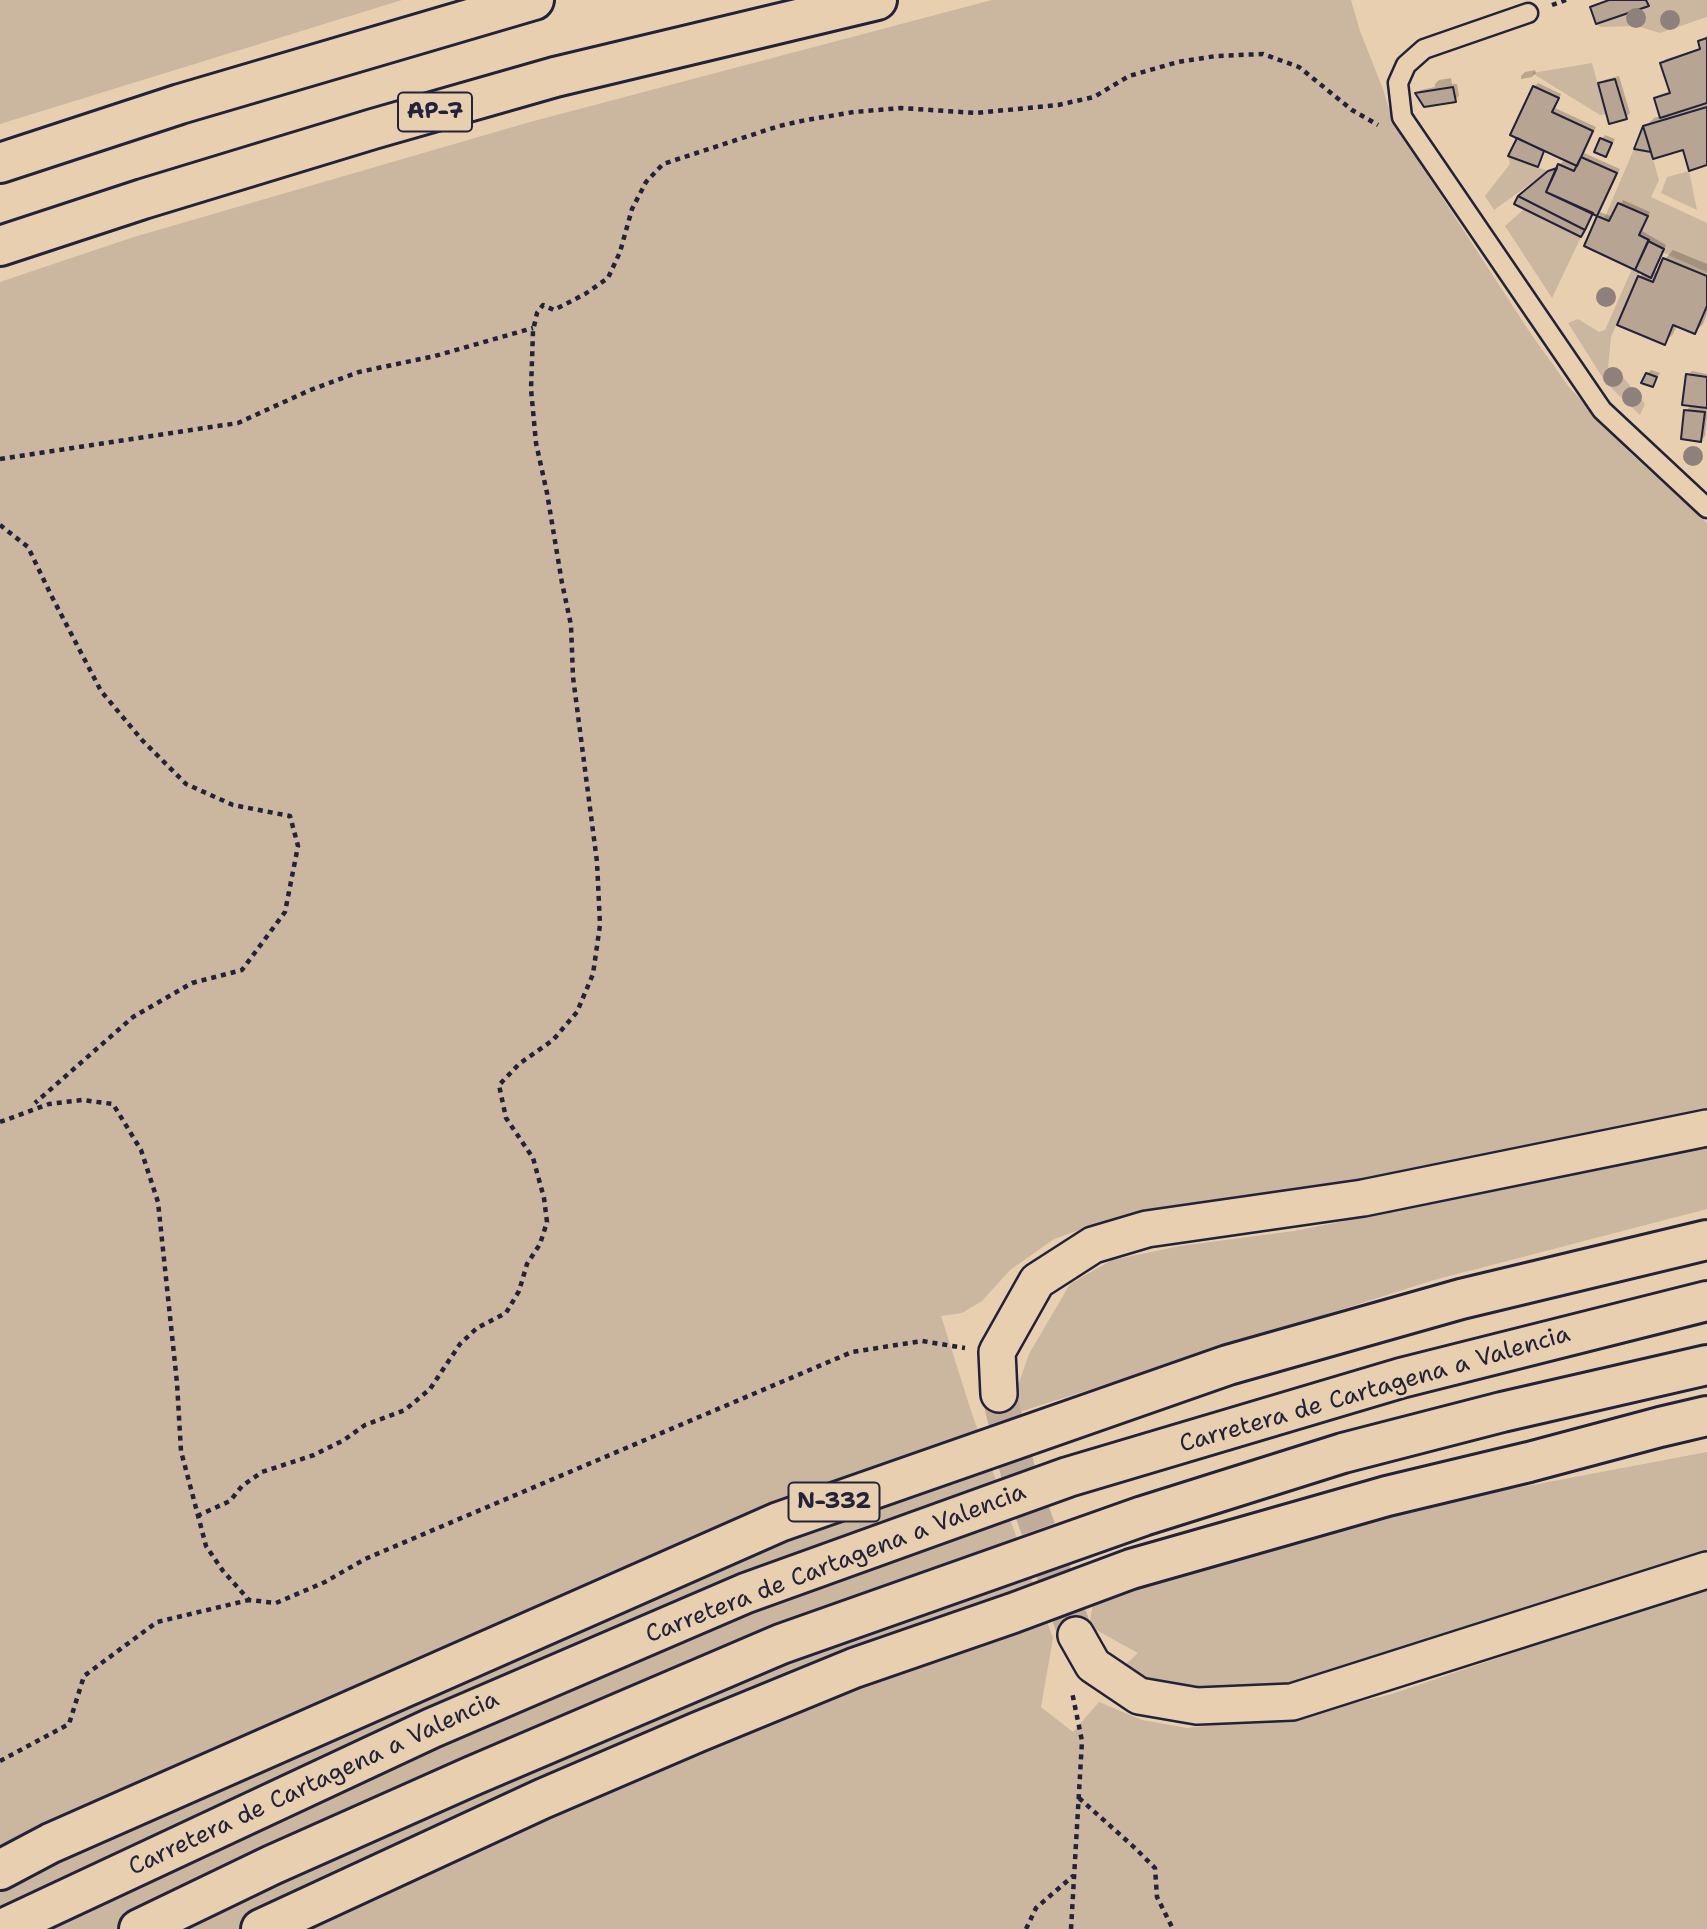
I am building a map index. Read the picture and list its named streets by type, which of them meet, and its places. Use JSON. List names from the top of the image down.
{
  "streets": {
    "highway": ["AP-7", "Carretera de Cartagena a Valencia", "N-332"]
  }
}
